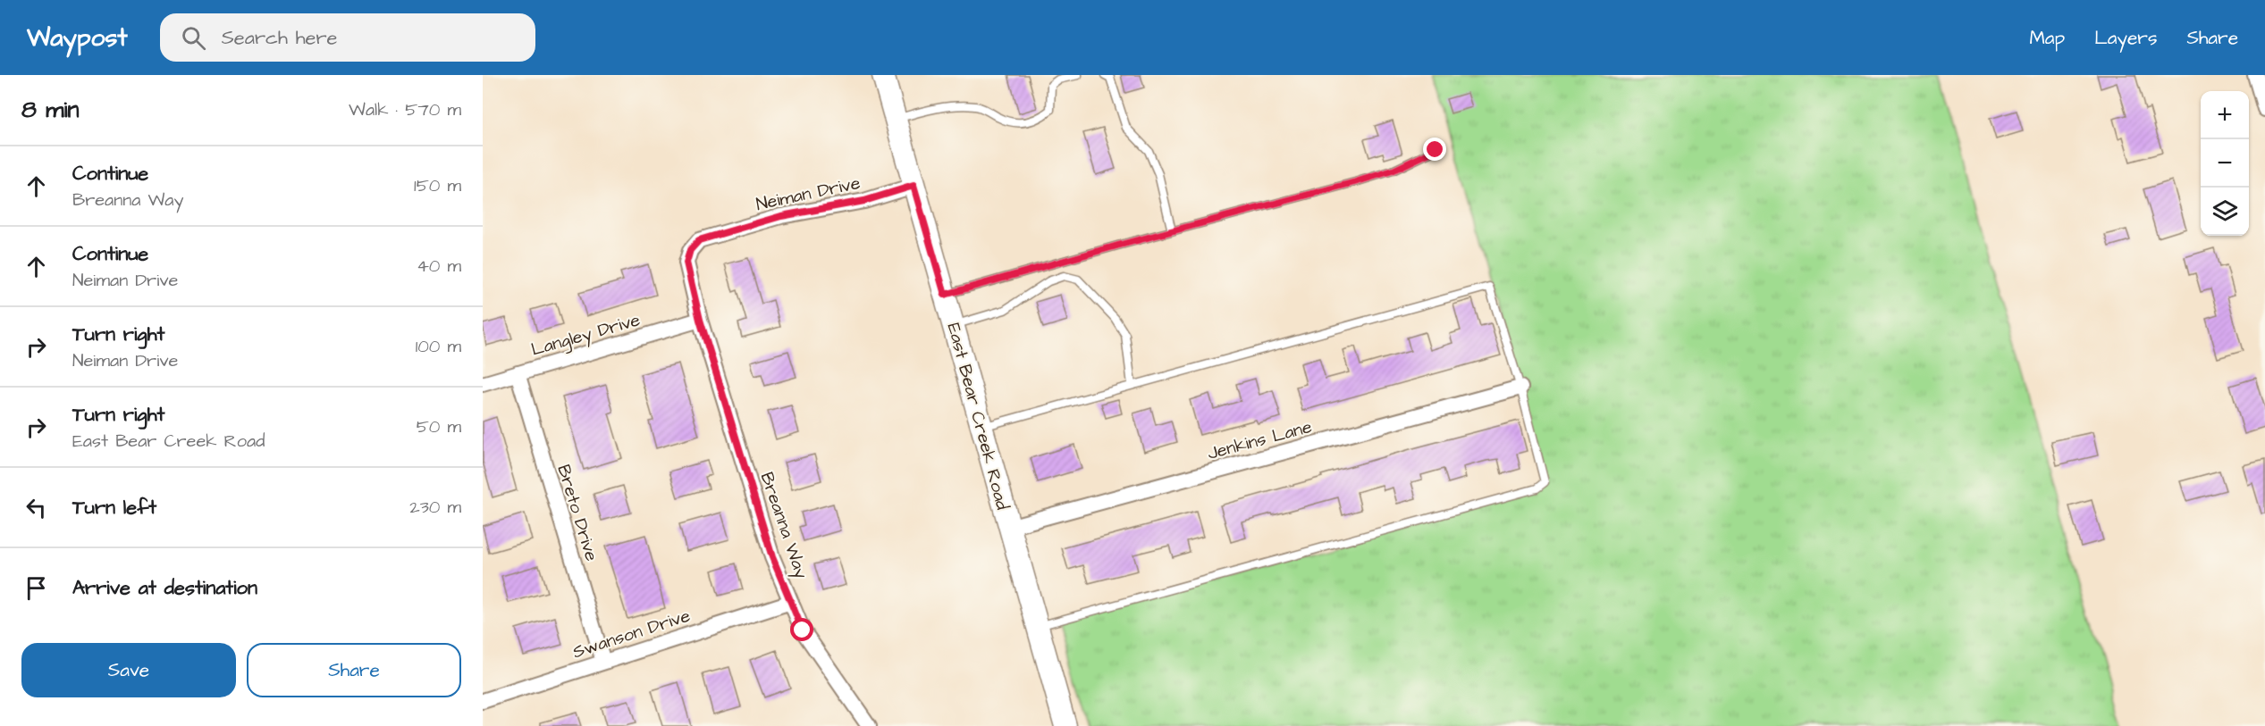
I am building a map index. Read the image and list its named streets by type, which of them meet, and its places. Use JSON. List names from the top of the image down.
{
  "streets": {
    "main road": ["East Bear Creek Road"],
    "street": [
      "Neiman Drive",
      "Langley Drive",
      "Jenkins Lane",
      "Breto Drive",
      "Breanna Way",
      "Swanson Drive"
    ]
  },
  "crossings": [
    ["Neiman Drive", "Langley Drive"],
    ["Neiman Drive", "East Bear Creek Road"],
    ["Neiman Drive", "Breanna Way"],
    ["Langley Drive", "Breto Drive"],
    ["Langley Drive", "Breanna Way"],
    ["East Bear Creek Road", "Jenkins Lane"],
    ["Breto Drive", "Swanson Drive"],
    ["Breanna Way", "Swanson Drive"]
  ],
  "page": {
    "header": "Waypost",
    "search": "Search here",
    "nav": ["Map", "Layers", "Share"],
    "heading": ["8 min", "Walk · 570 m"],
    "map_buttons": ["+", "−"],
    "list": [
      ["Continue", "Breanna Way", "150 m"],
      ["Continue", "Neiman Drive", "40 m"],
      ["Turn right", "Neiman Drive", "100 m"],
      ["Turn right", "East Bear Creek Road", "50 m"],
      ["Turn left", "230 m"],
      "Arrive at destination"
    ],
    "buttons": ["Save", "Share"]
  }
}
